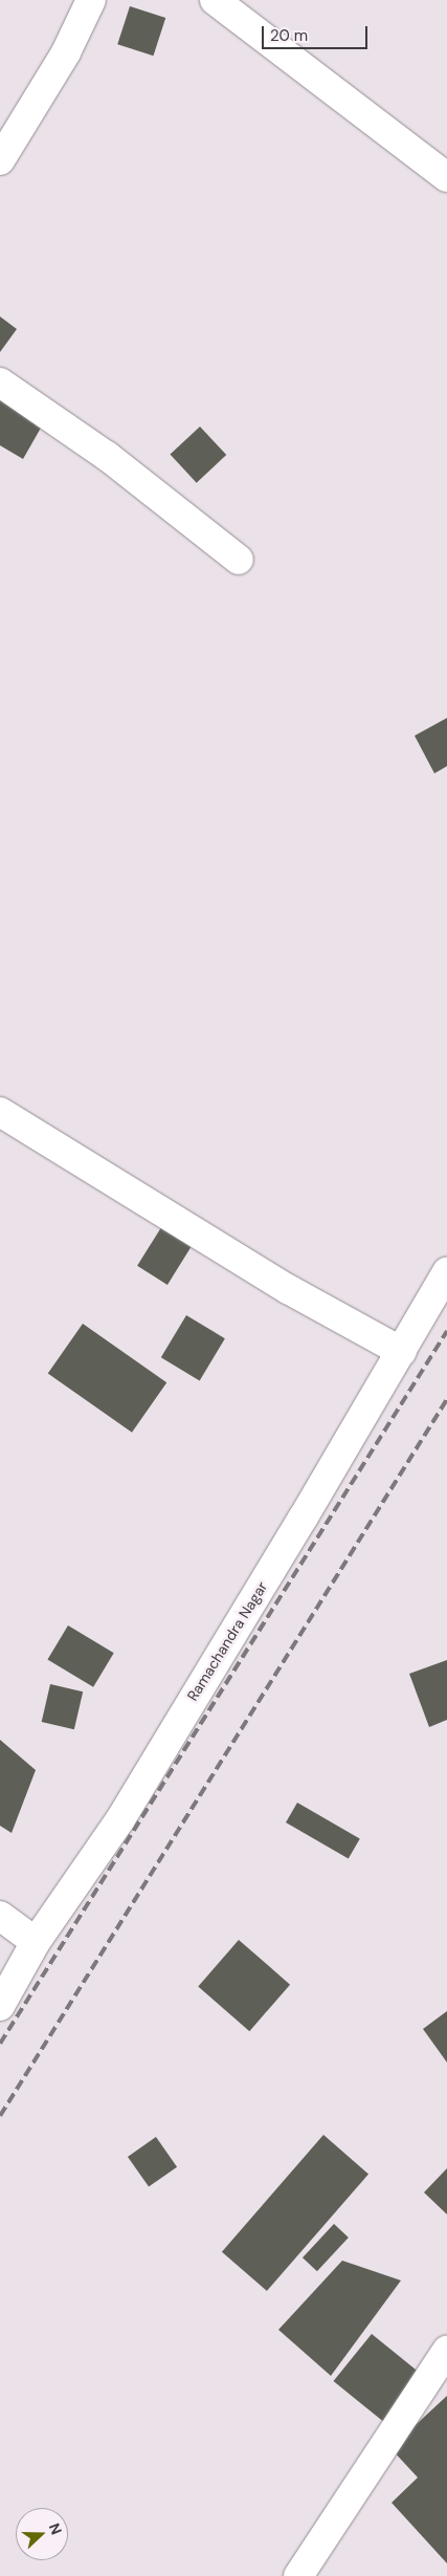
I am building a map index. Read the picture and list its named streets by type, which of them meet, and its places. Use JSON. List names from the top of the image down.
{
  "streets": {
    "street": ["Ramachandra Nagar"]
  },
  "scale_bar": "20 m",
  "north": "right"
}
